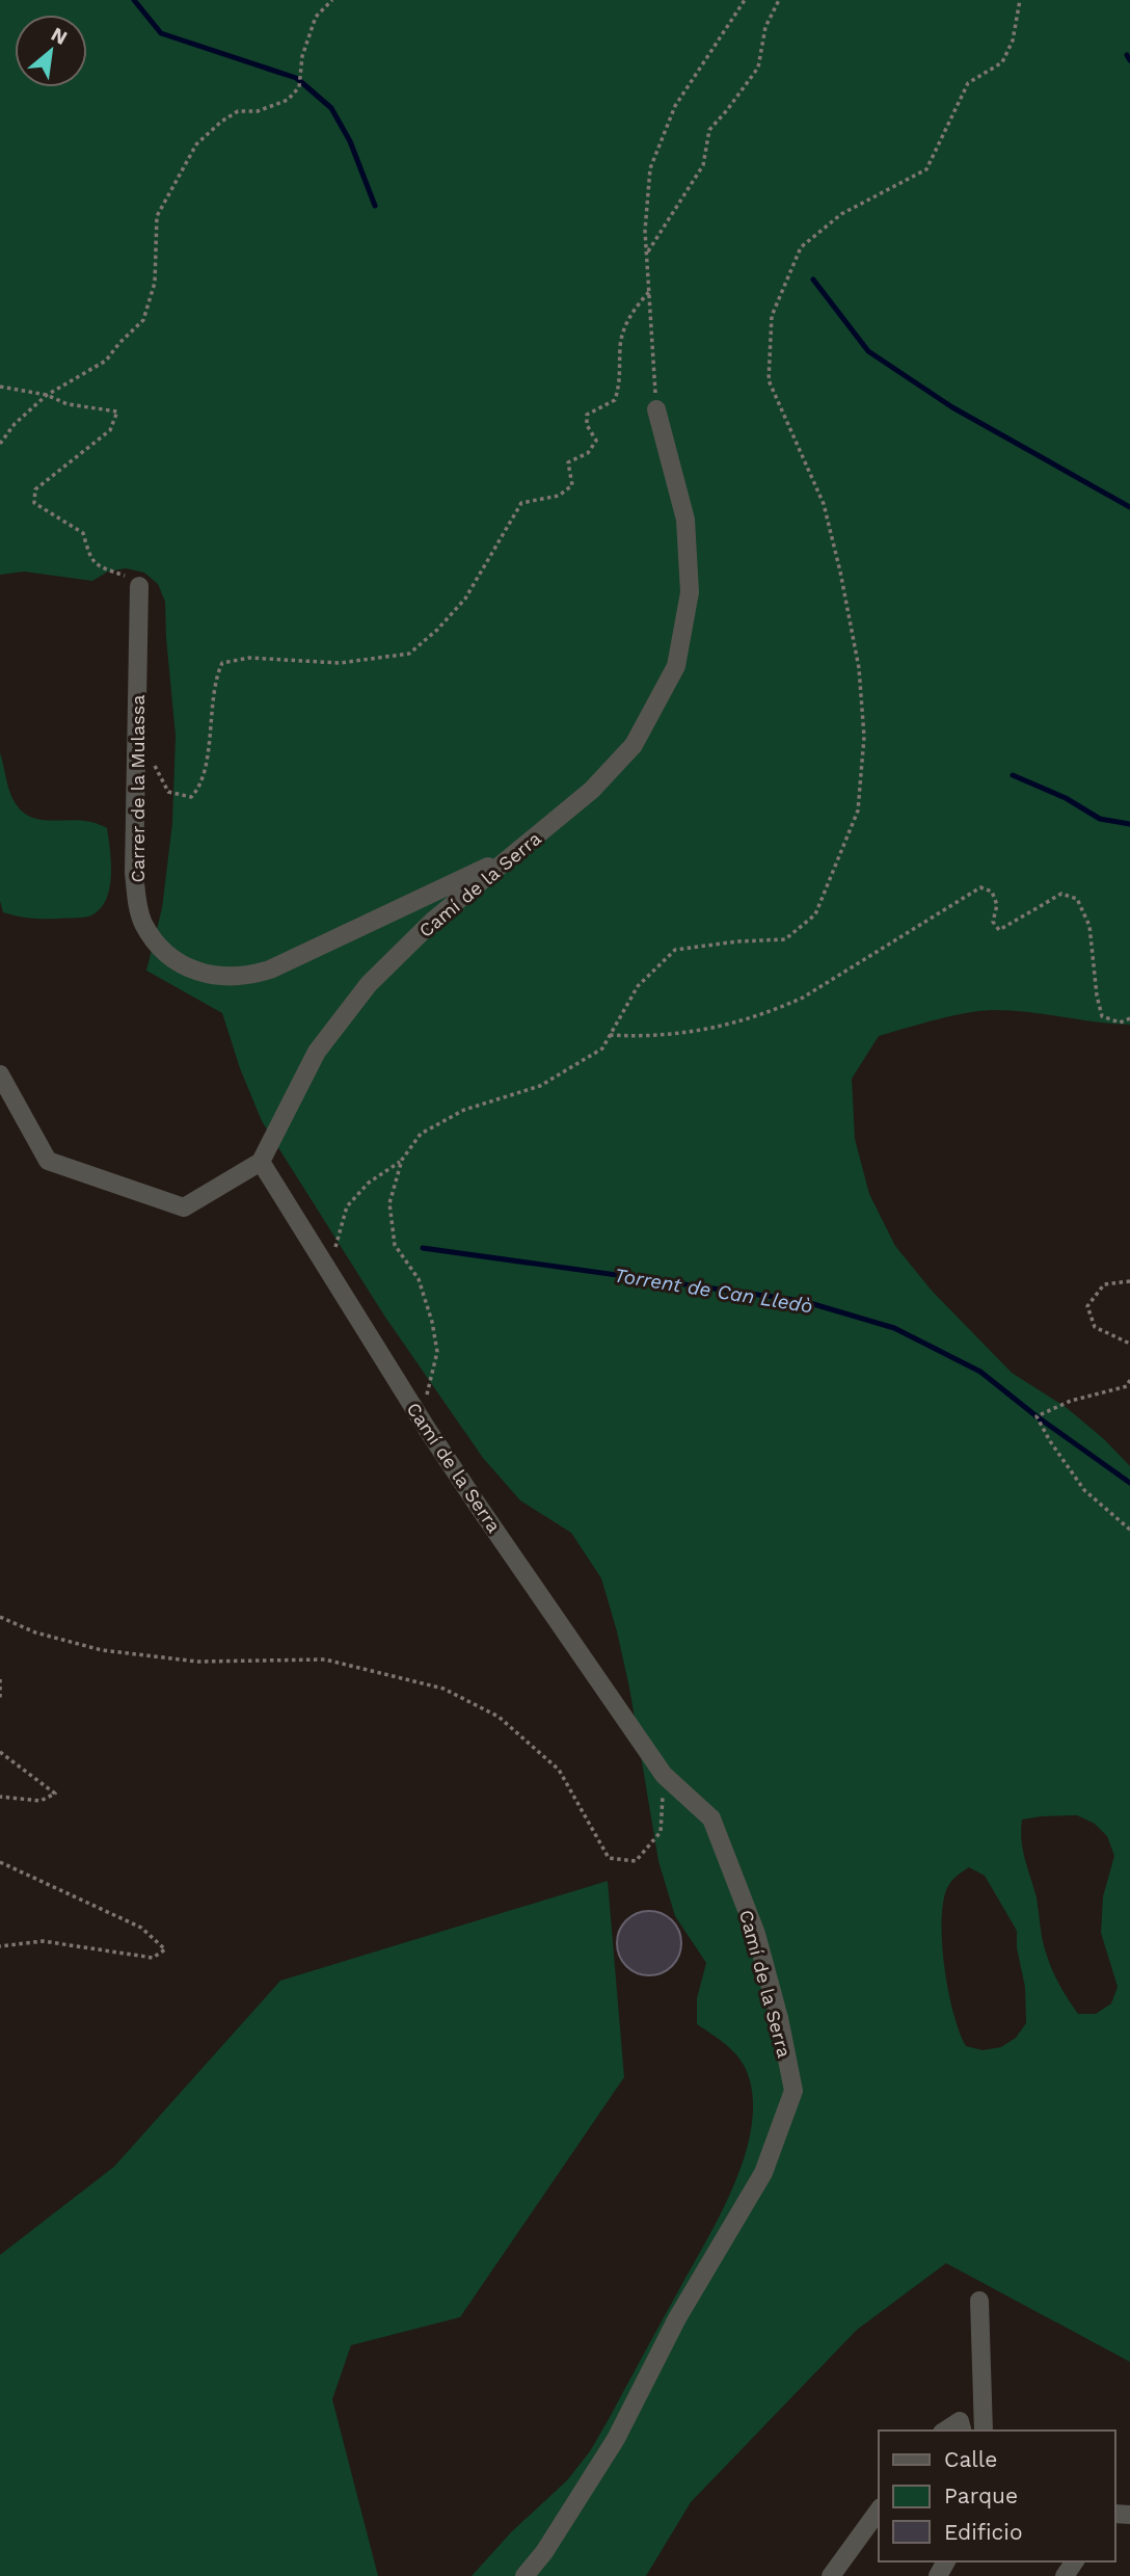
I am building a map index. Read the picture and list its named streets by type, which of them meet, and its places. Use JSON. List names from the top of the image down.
{
  "streets": {
    "street": ["Carrer de la Mulassa", "Camí de la Serra"]
  },
  "crossings": [
    ["Carrer de la Mulassa", "Camí de la Serra"]
  ],
  "water": ["Torrent de Can Lledò"],
  "legend": ["Calle", "Parque", "Edificio"],
  "north": "top right"
}
